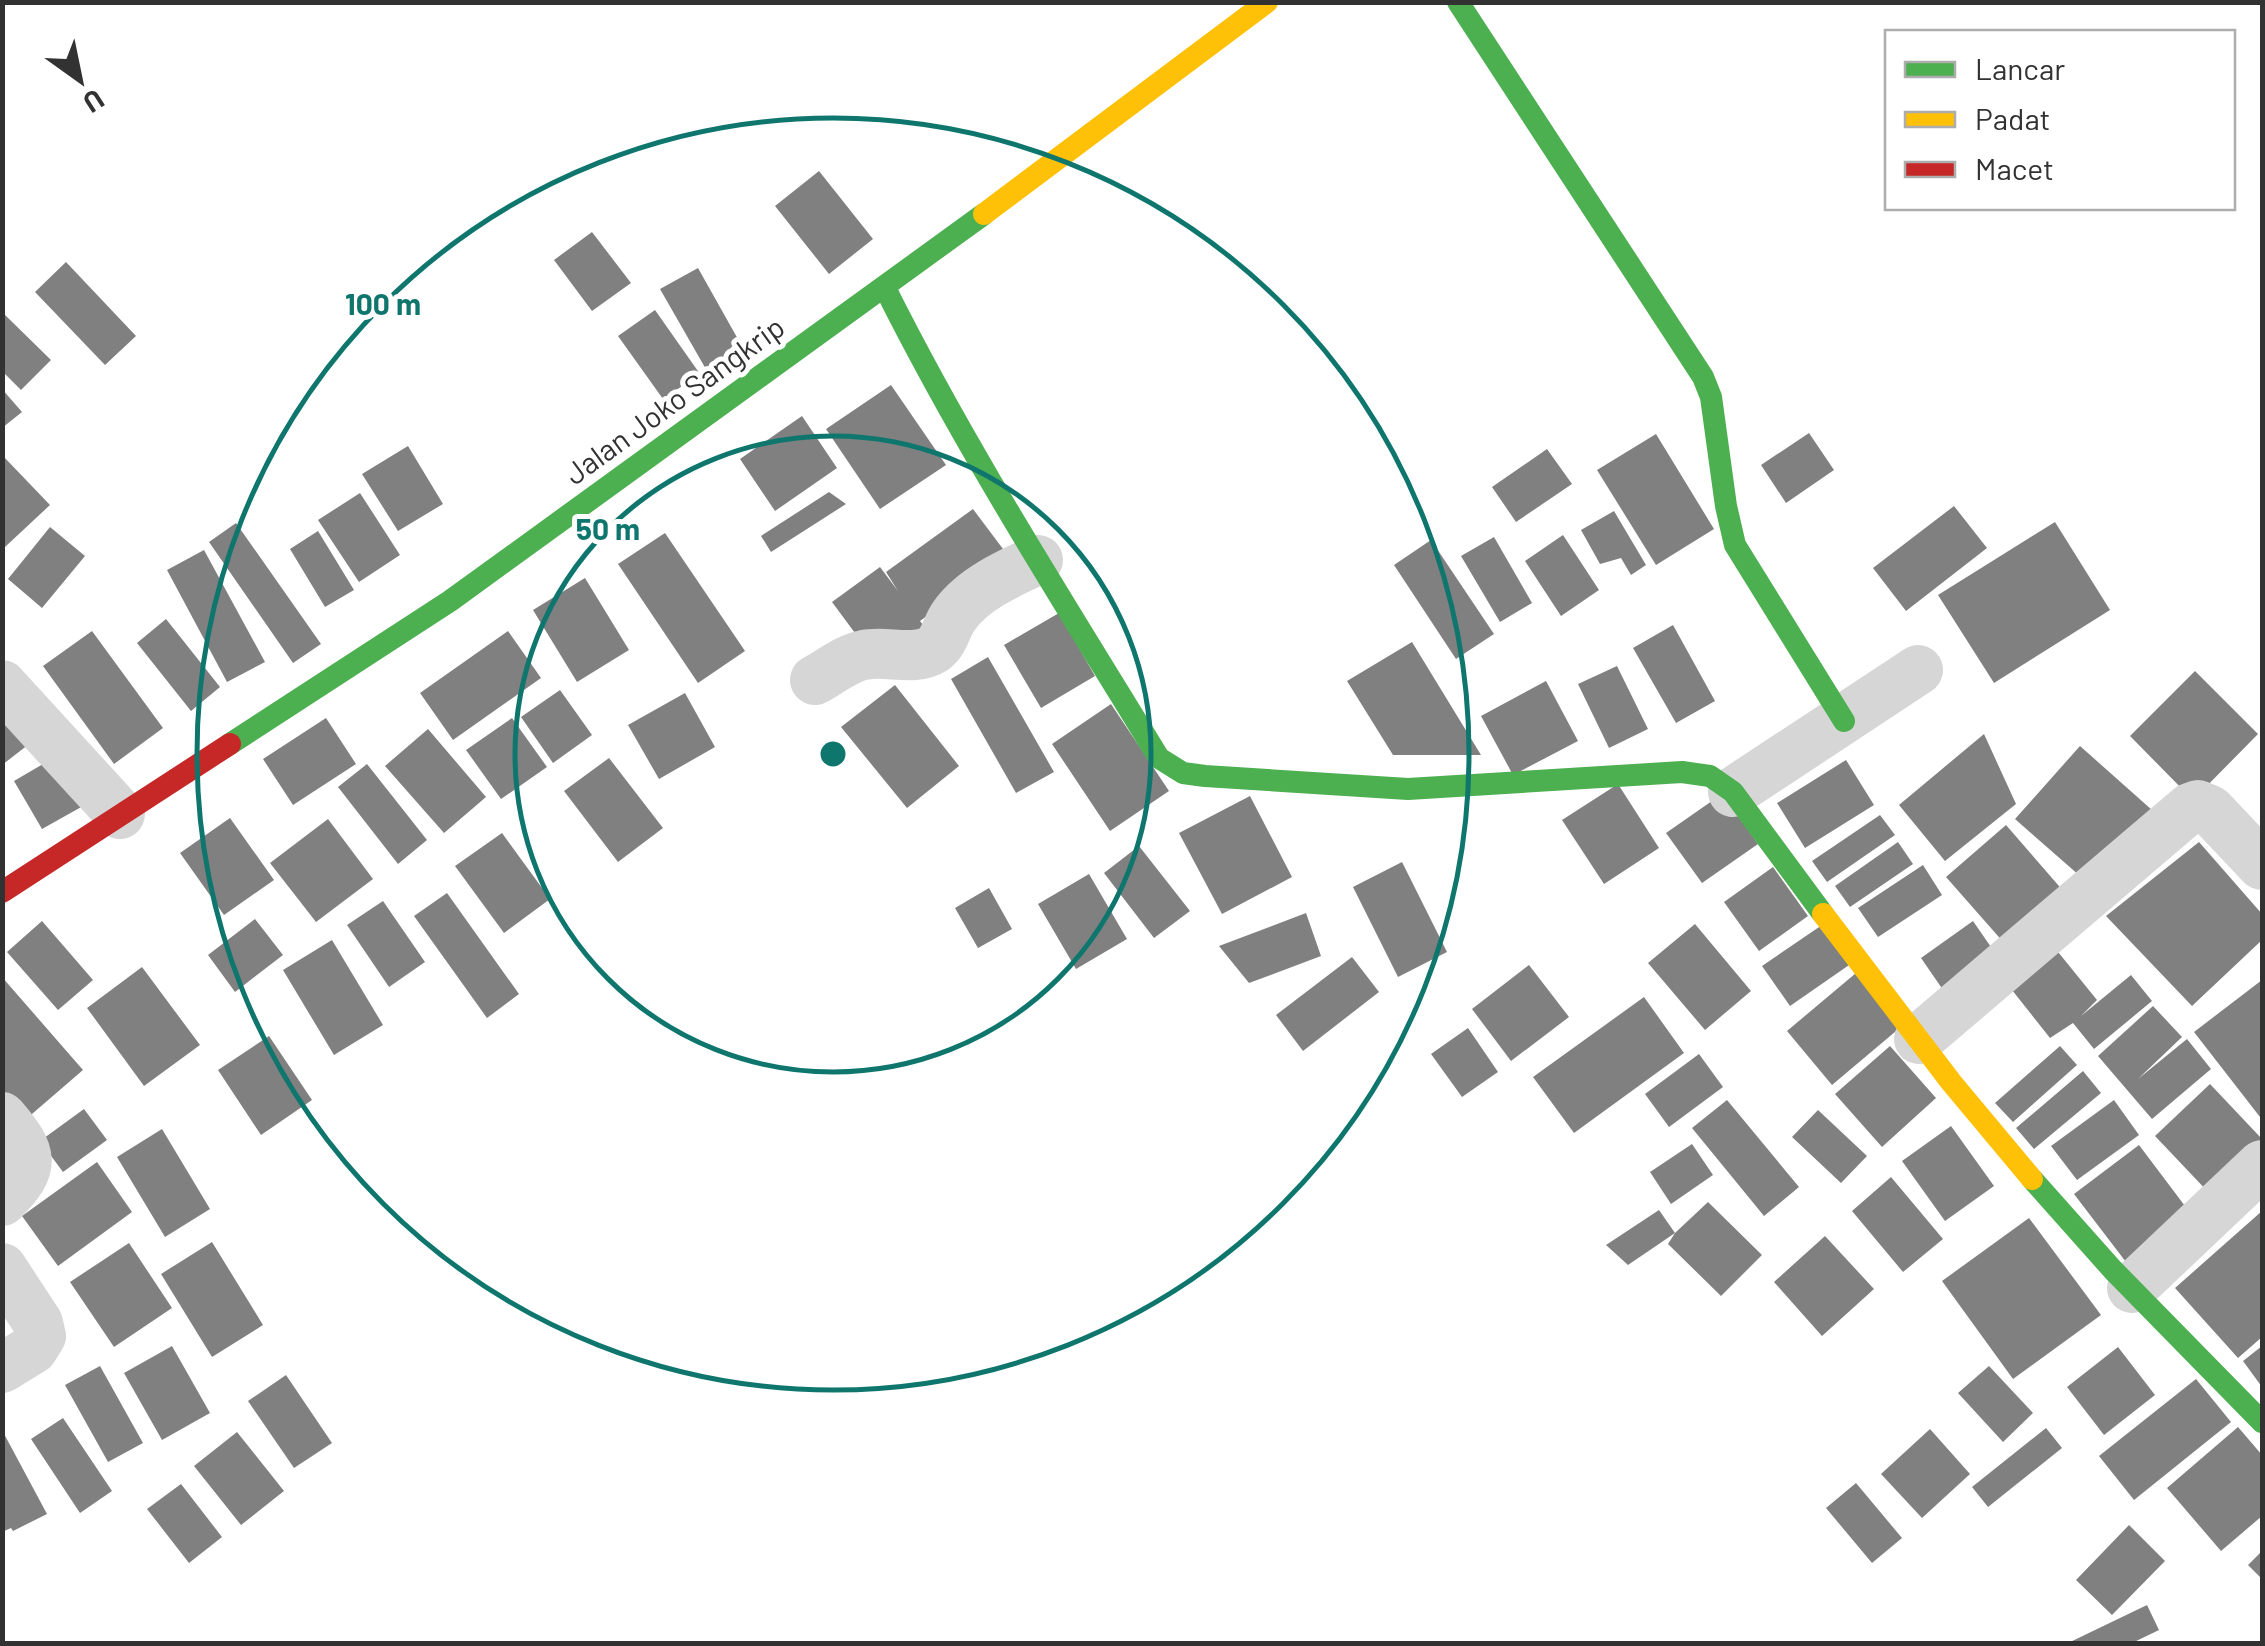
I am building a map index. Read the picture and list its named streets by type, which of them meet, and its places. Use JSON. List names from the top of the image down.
{
  "streets": {
    "street": ["Jalan Joko Sangkrip"]
  },
  "legend": ["Lancar", "Padat", "Macet"],
  "north": "bottom right",
  "rings": ["100 m", "50 m"]
}
